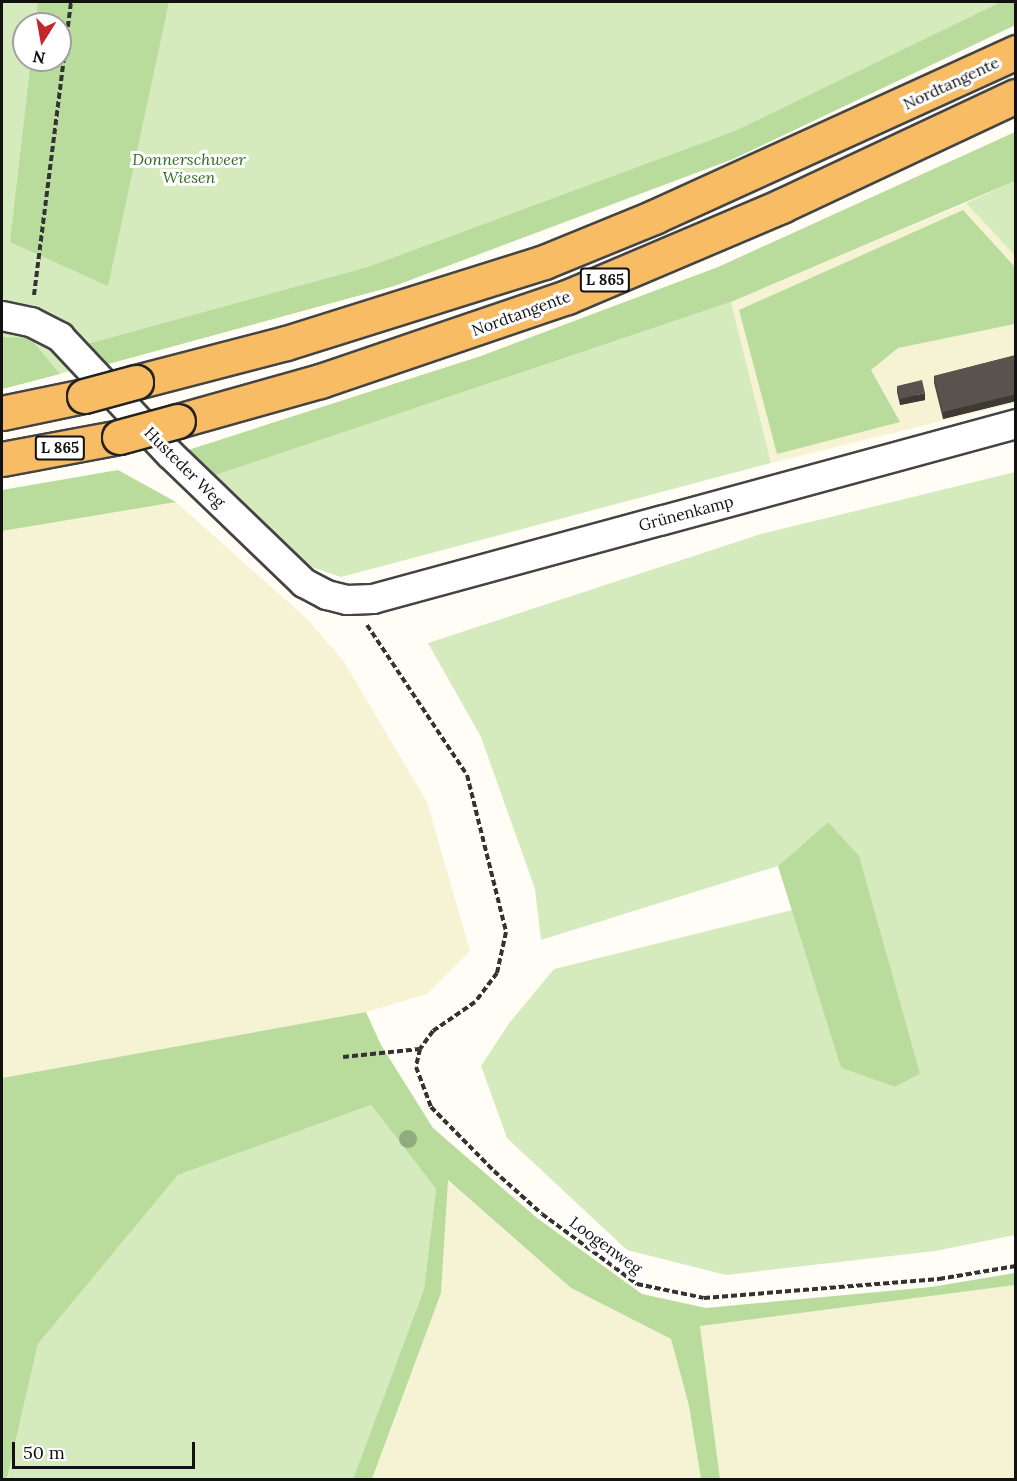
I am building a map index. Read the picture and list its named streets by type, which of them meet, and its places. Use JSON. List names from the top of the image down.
{
  "streets": {
    "highway": ["Nordtangente", "L 865"],
    "street": ["Husteder Weg", "Grünenkamp"],
    "path": ["Loogenweg"]
  },
  "crossings": [
    ["Husteder Weg", "Grünenkamp"]
  ],
  "parks": ["Donnerschweer Wiesen"],
  "scale_bar": "50 m",
  "north": "bottom"
}
